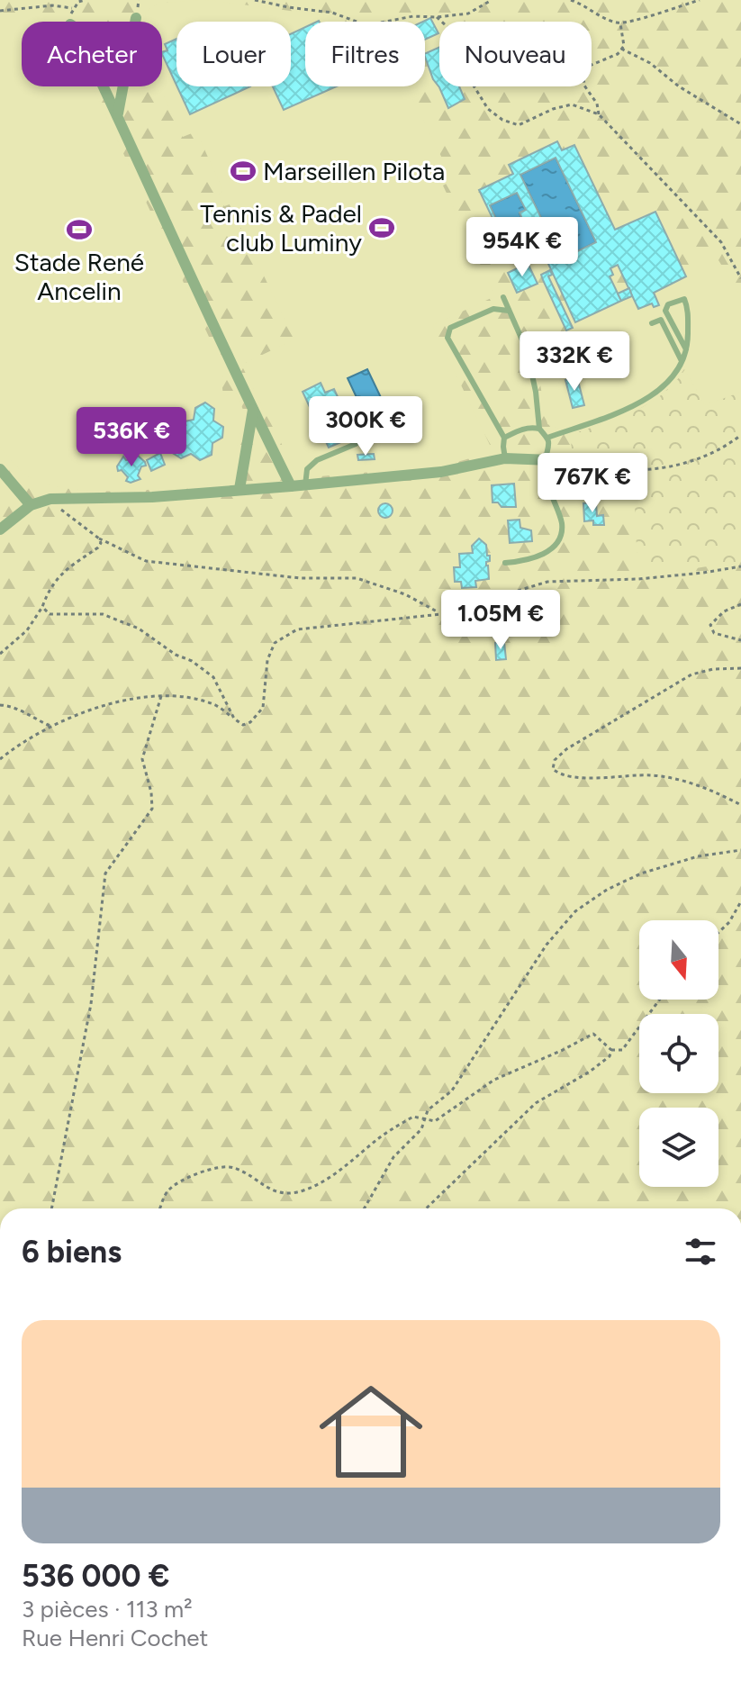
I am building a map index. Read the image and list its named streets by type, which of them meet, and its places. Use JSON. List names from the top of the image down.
{
  "places": {
    "sports": ["Marseillen Pilota", "Tennis & Padel club Luminy", "Stade René Ancelin"]
  },
  "north": "bottom",
  "page": {
    "chip": [
      "Acheter",
      "Louer",
      "Filtres",
      "Nouveau"
    ],
    "price": [
      "954K €",
      "332K €",
      "300K €",
      "536K €",
      "767K €",
      "1.05M €"
    ],
    "heading": "6 biens",
    "list": [
      {
        "name": "536 000 €",
        "note": "3 pièces · 113 m² · Rue Henri Cochet"
      }
    ]
  }
}
